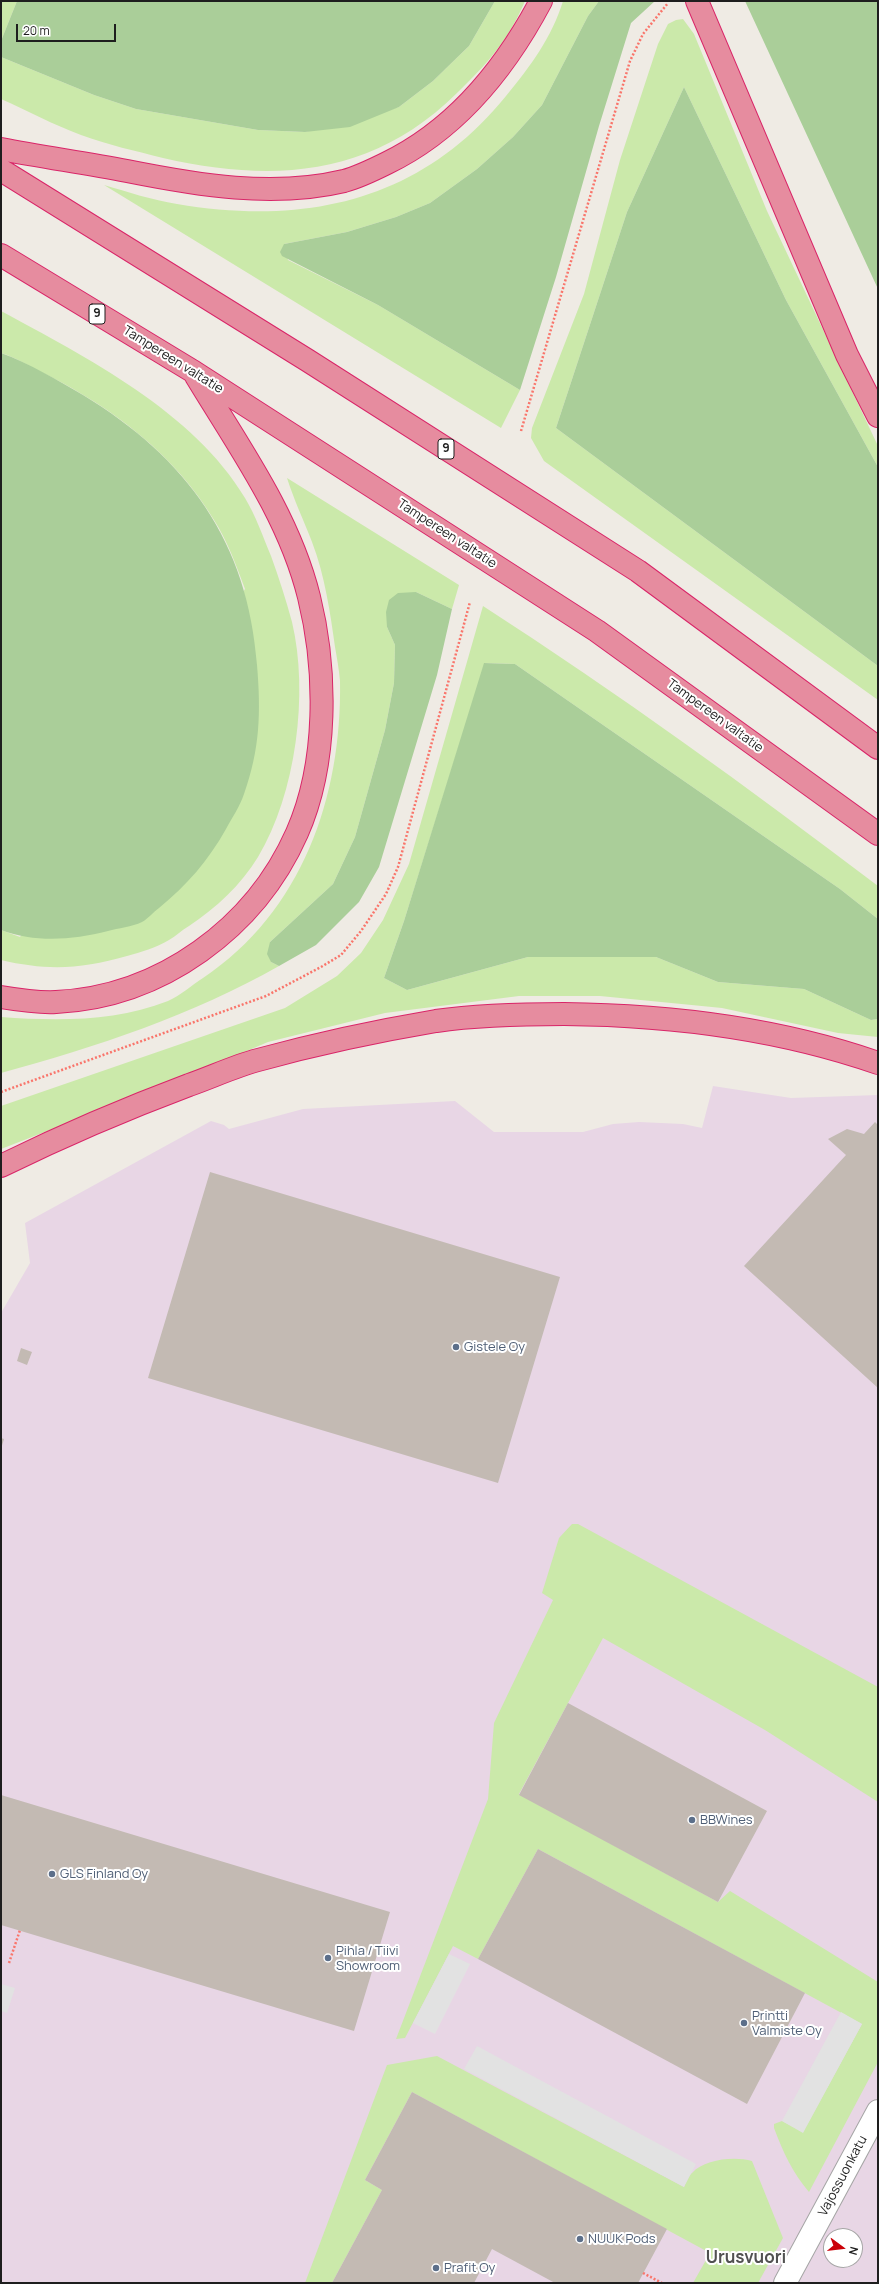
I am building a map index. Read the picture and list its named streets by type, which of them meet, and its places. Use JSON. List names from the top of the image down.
{
  "streets": {
    "highway": ["9", "Tampereen valtatie"],
    "street": ["Vajossuonkatu"]
  },
  "districts": ["Urusvuori"],
  "places": [
    "Gistele Oy",
    "BBWines",
    "GLS Finland Oy",
    "Pihla / Tiivi Showroom",
    "Printti Valmiste Oy",
    "NUUK Pods",
    "Prafit Oy"
  ],
  "scale_bar": "20 m",
  "north": "right"
}
